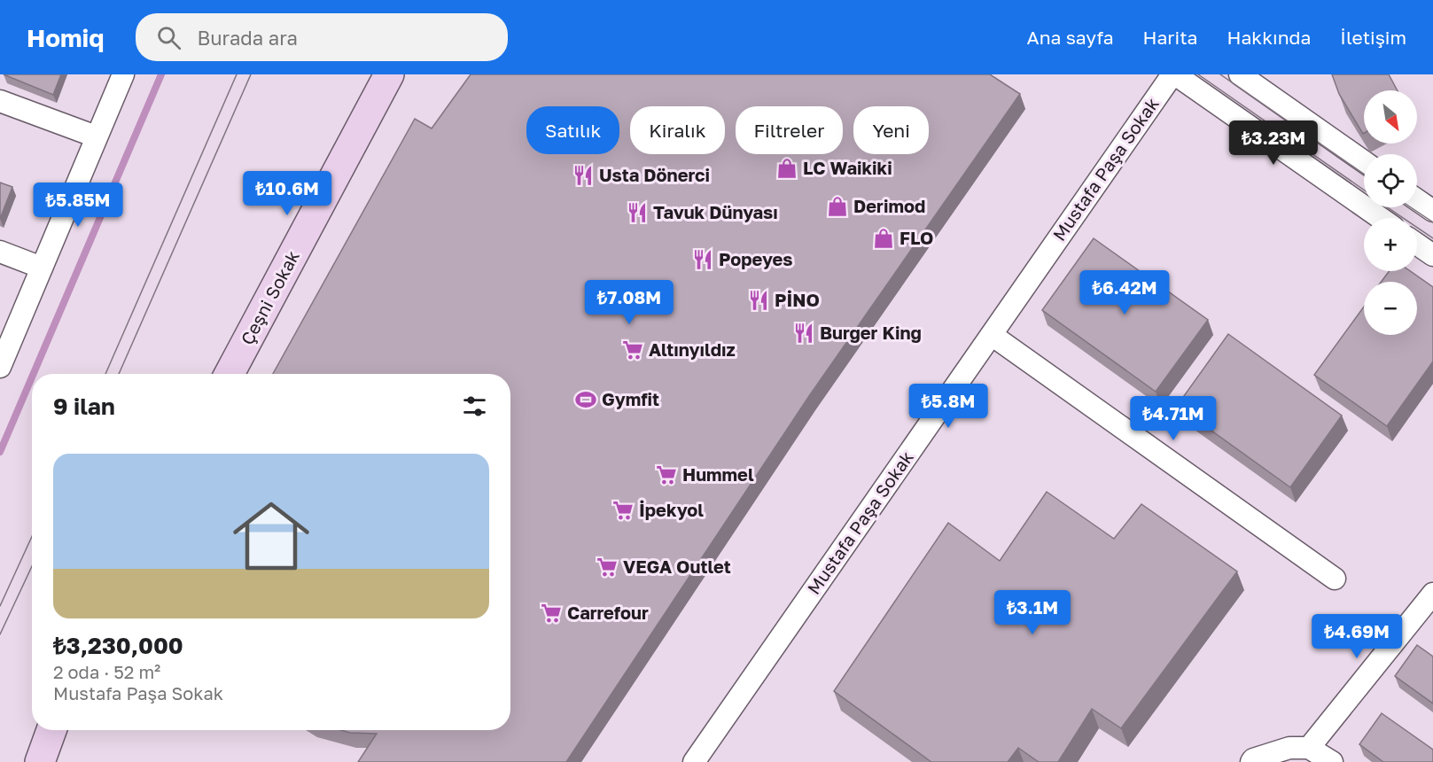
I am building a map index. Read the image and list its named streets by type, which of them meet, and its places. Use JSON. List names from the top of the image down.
{
  "streets": {
    "street": ["Mustafa Paşa Sokak", "Çeşni Sokak"]
  },
  "places": {
    "shop": ["LC Waikiki", "Derimod", "FLO"],
    "restaurant": [
      "Usta Dönerci",
      "Tavuk Dünyası",
      "Popeyes",
      "PİNO",
      "Burger King"
    ],
    "supermarket": [
      "Altınyıldız",
      "Hummel",
      "İpekyol",
      "VEGA Outlet",
      "Carrefour"
    ],
    "sports": ["Gymfit"]
  },
  "north": "bottom right",
  "page": {
    "header": "Homiq",
    "search": "Burada ara",
    "nav": [
      "Ana sayfa",
      "Harita",
      "Hakkında",
      "İletişim"
    ],
    "map_buttons": ["+", "−"],
    "chip": [
      "Satılık",
      "Kiralık",
      "Filtreler",
      "Yeni"
    ],
    "price": [
      "₺3.23M",
      "₺10.6M",
      "₺5.85M",
      "₺6.42M",
      "₺7.08M",
      "₺5.8M",
      "₺4.71M",
      "₺3.1M",
      "₺4.69M"
    ],
    "heading": "9 ilan",
    "list": [
      {
        "name": "₺3,230,000",
        "note": "2 oda · 52 m² · Mustafa Paşa Sokak"
      }
    ]
  }
}
